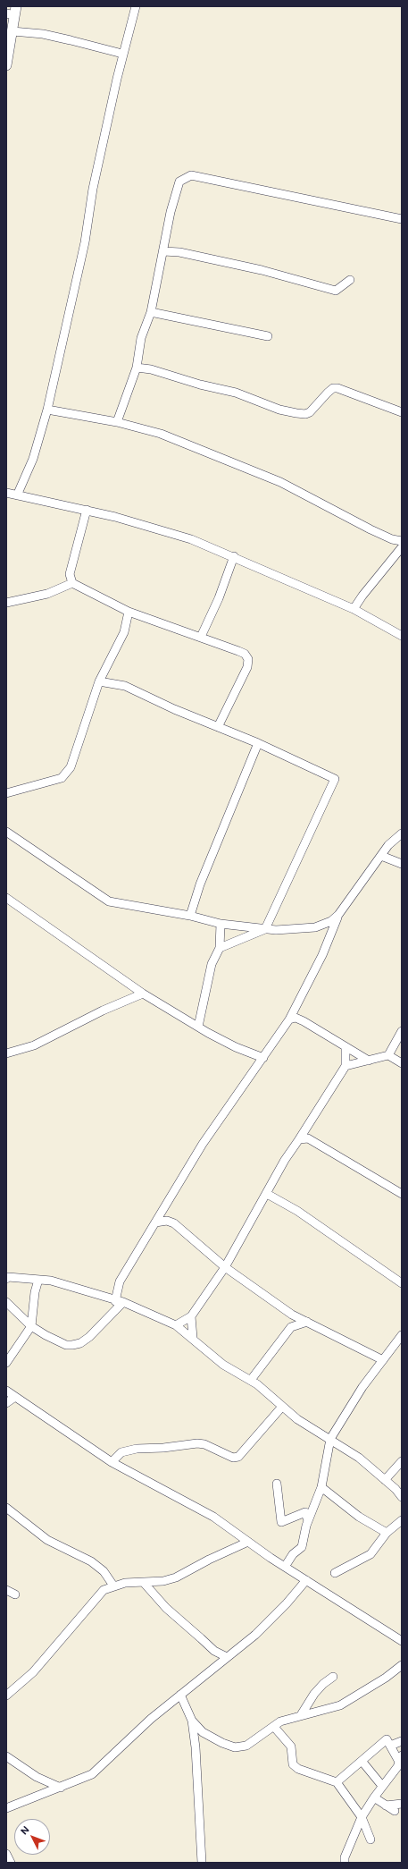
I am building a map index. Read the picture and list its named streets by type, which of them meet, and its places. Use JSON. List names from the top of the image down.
{
  "north": "top left"
}
